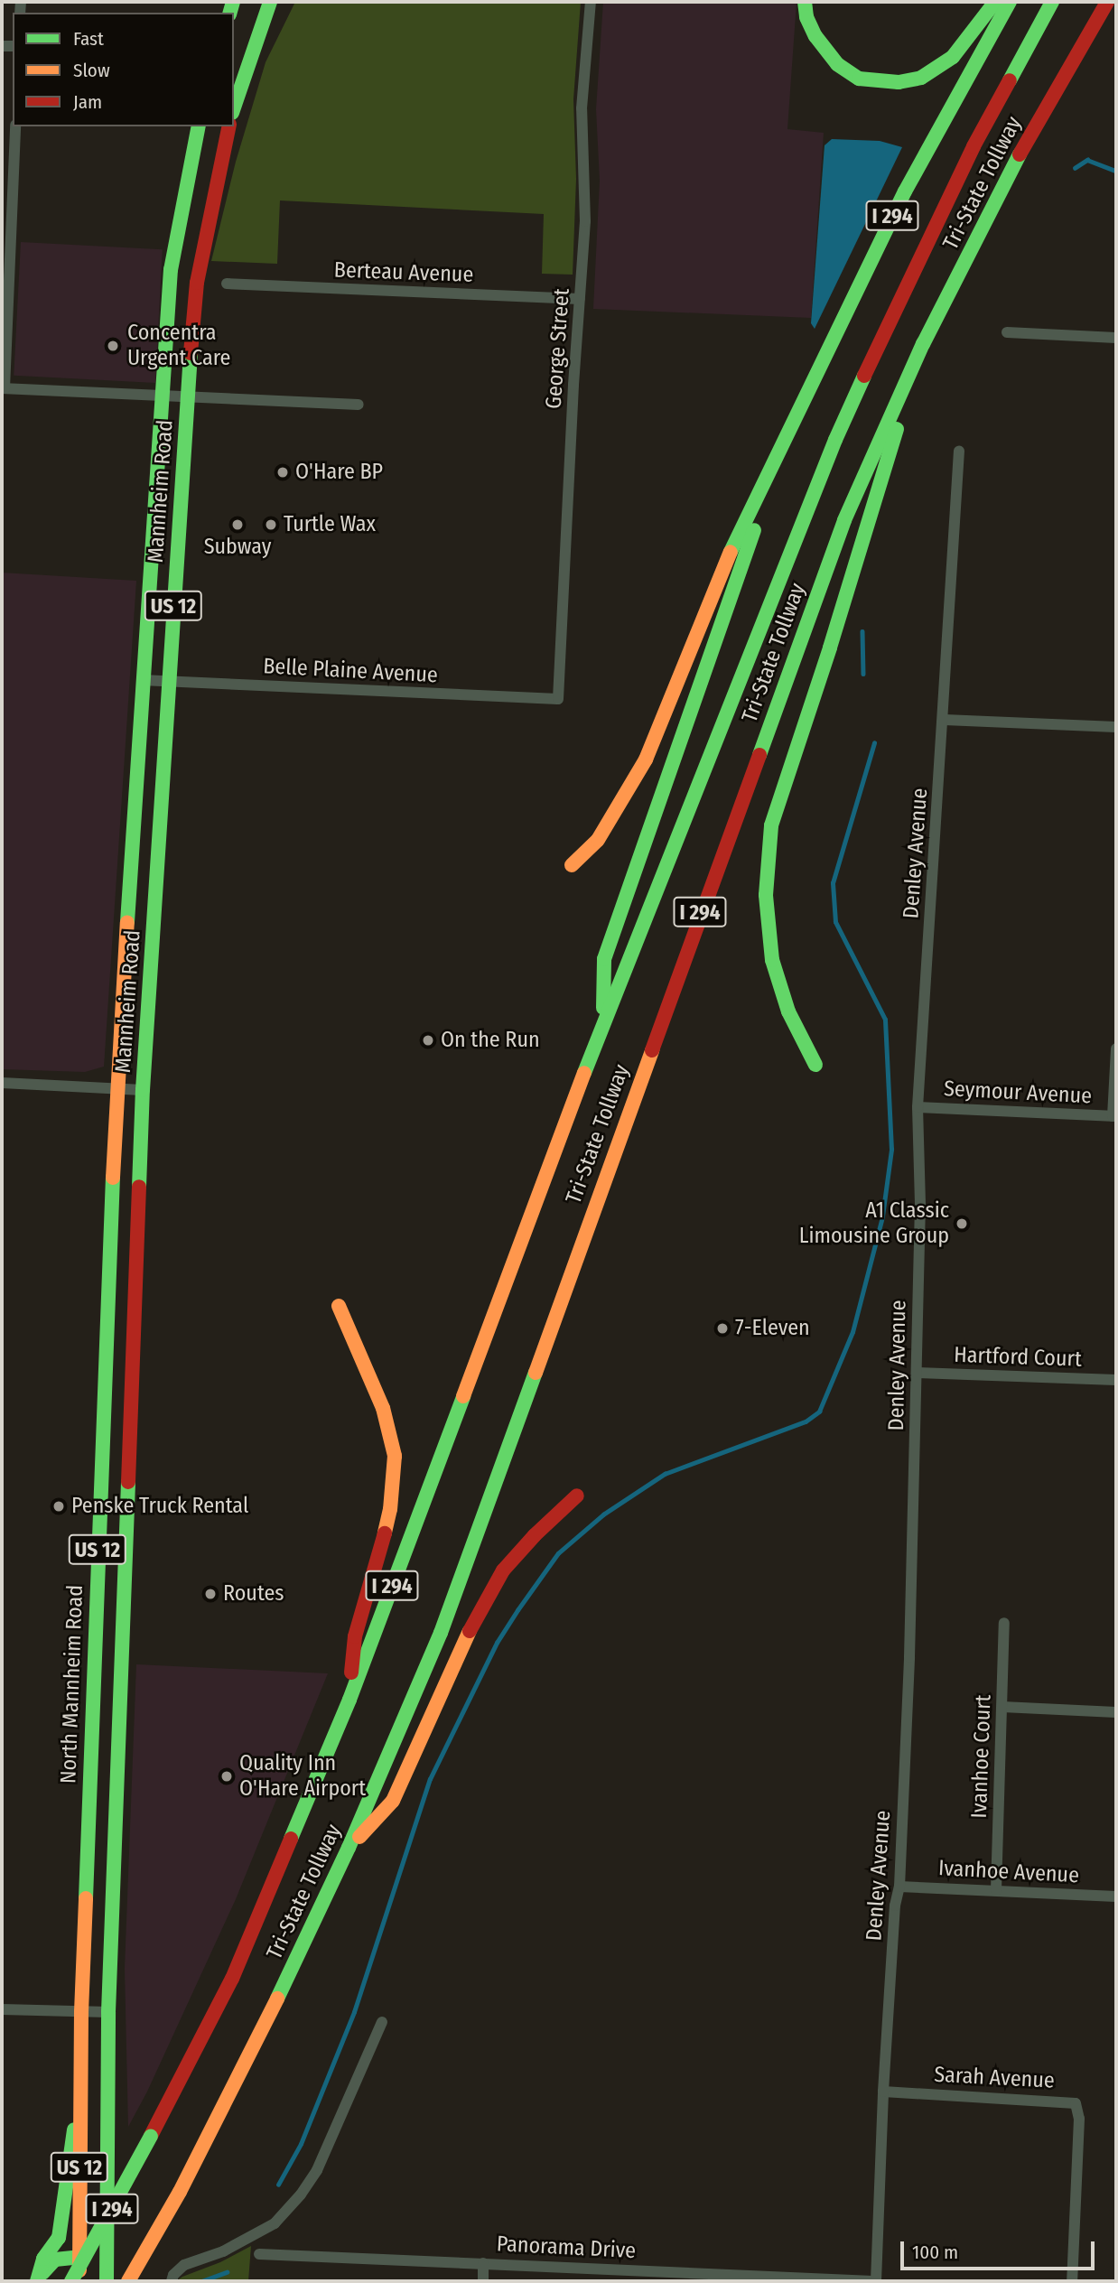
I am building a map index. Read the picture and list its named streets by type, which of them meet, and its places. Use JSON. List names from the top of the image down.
{
  "streets": {
    "main road": [
      "Tri-State Tollway",
      "I 294",
      "Mannheim Road",
      "US 12",
      "North Mannheim Road"
    ],
    "street": [
      "Berteau Avenue",
      "George Street",
      "Belle Plaine Avenue",
      "Denley Avenue",
      "Seymour Avenue",
      "Hartford Court",
      "Ivanhoe Court",
      "Ivanhoe Avenue",
      "Sarah Avenue",
      "Panorama Drive"
    ]
  },
  "crossings": [
    ["Tri-State Tollway", "I 294"],
    ["Berteau Avenue", "George Street"],
    ["George Street", "Belle Plaine Avenue"],
    ["Mannheim Road", "US 12"],
    ["Mannheim Road", "Belle Plaine Avenue"],
    ["Mannheim Road", "North Mannheim Road"],
    ["Denley Avenue", "Seymour Avenue"],
    ["Denley Avenue", "Hartford Court"],
    ["Denley Avenue", "Ivanhoe Avenue"],
    ["Denley Avenue", "Sarah Avenue"],
    ["Denley Avenue", "Panorama Drive"],
    ["Ivanhoe Court", "Ivanhoe Avenue"]
  ],
  "places": [
    "Concentra Urgent Care",
    "O'Hare BP",
    "Subway",
    "Turtle Wax",
    "On the Run",
    "A1 Classic Limousine Group",
    "7-Eleven",
    "Penske Truck Rental",
    "Routes",
    "Quality Inn O'Hare Airport"
  ],
  "legend": ["Fast", "Slow", "Jam"],
  "scale_bar": "100 m"
}
